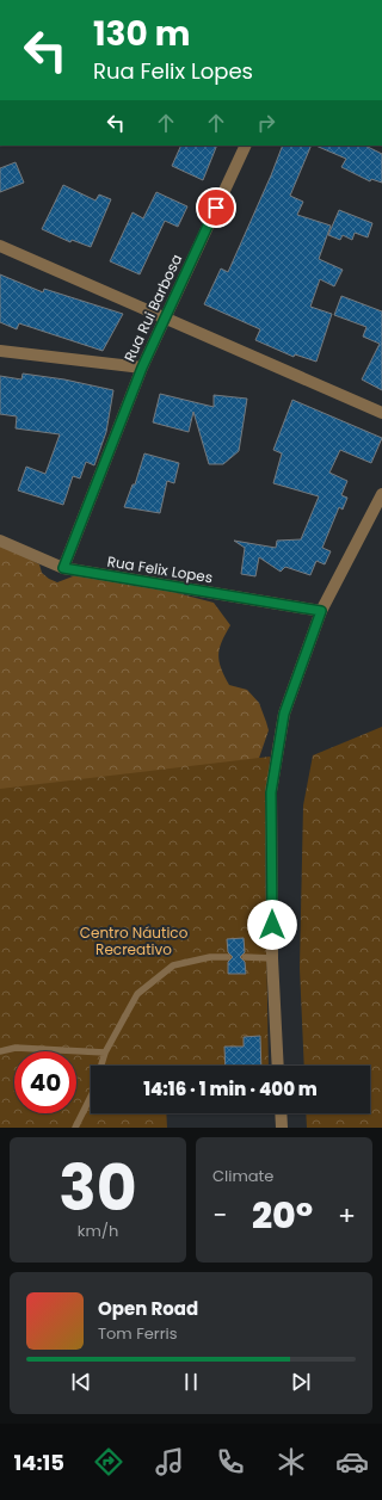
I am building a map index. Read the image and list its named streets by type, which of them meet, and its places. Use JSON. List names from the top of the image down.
{
  "streets": {
    "street": ["Rua Rui Barbosa", "Rua Felix Lopes"]
  },
  "crossings": [
    ["Rua Rui Barbosa", "Rua Felix Lopes"]
  ],
  "parks": ["Centro Náutico Recreativo"],
  "page": {
    "turn": ["130 m", "Rua Felix Lopes"],
    "limit": "40",
    "trip": "14:16 · 1 min · 400 m",
    "tile": [
      ["30", "km/h"],
      "Climate"
    ],
    "heat": ["−", "20°", "+"],
    "song": ["Open Road", "Tom Ferris"],
    "tabs": "14:15"
  }
}
